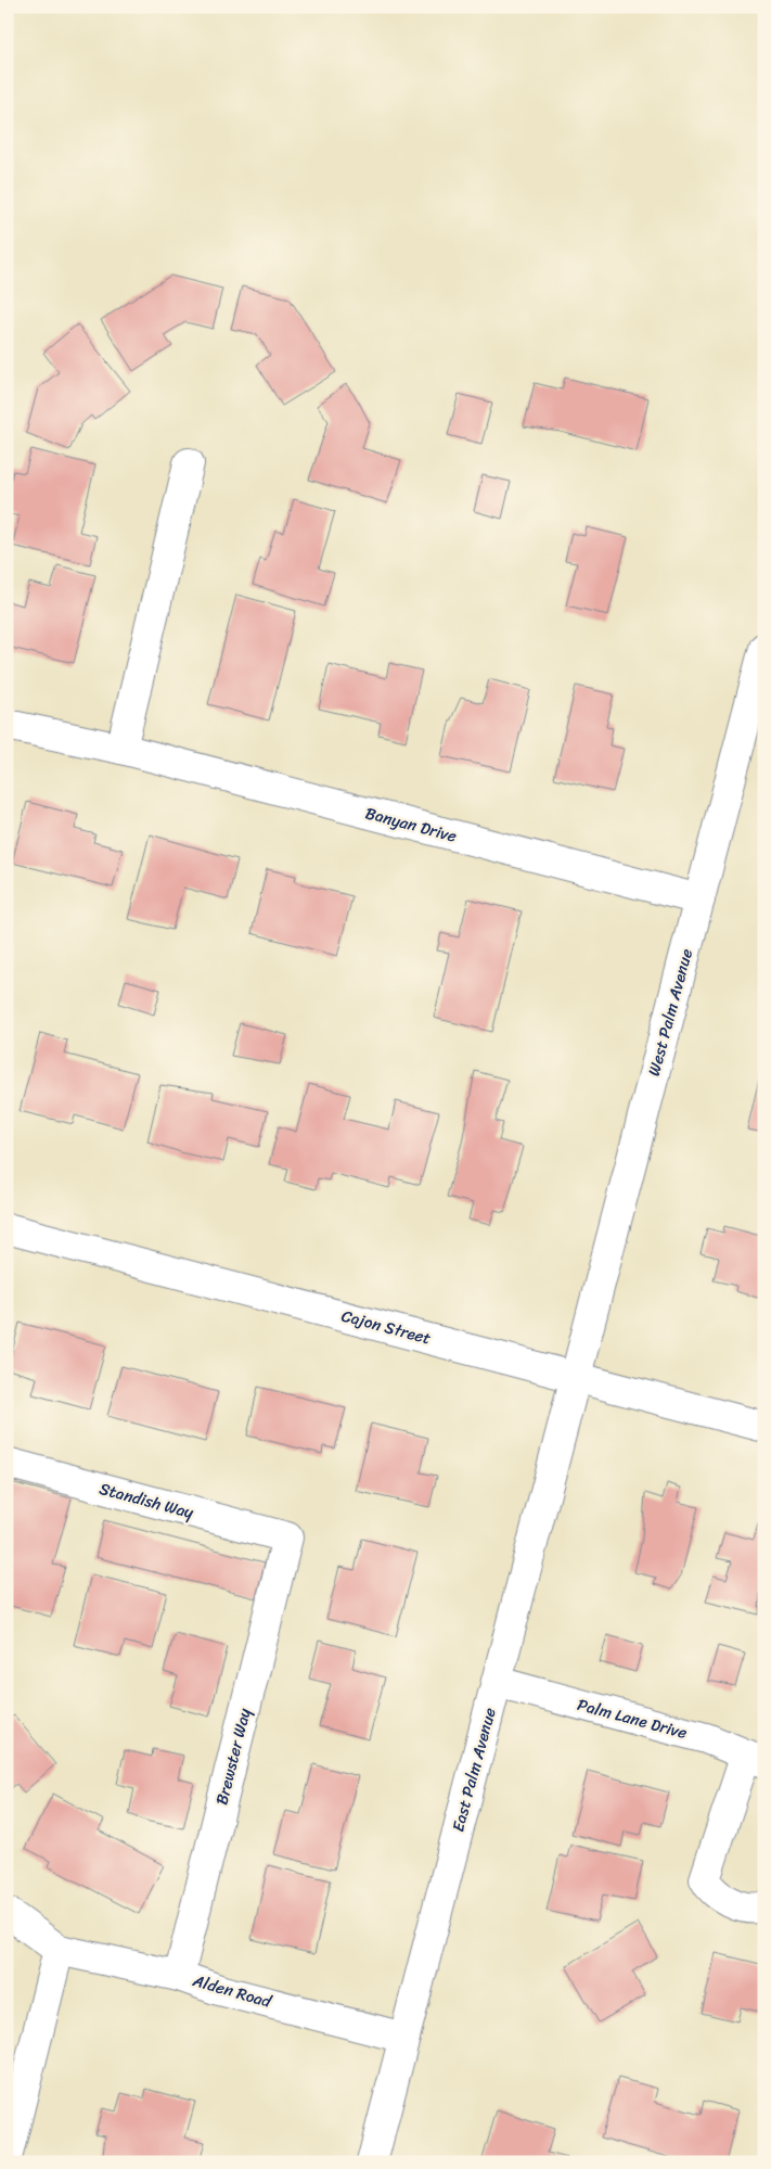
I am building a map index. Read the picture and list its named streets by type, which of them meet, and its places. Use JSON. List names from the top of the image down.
{
  "streets": {
    "street": [
      "Banyan Drive",
      "West Palm Avenue",
      "Cajon Street",
      "Standish Way",
      "Palm Lane Drive",
      "Brewster Way",
      "East Palm Avenue",
      "Alden Road"
    ]
  },
  "crossings": [
    ["Banyan Drive", "West Palm Avenue"],
    ["West Palm Avenue", "Cajon Street"],
    ["West Palm Avenue", "East Palm Avenue"],
    ["Cajon Street", "East Palm Avenue"],
    ["Standish Way", "Brewster Way"],
    ["Palm Lane Drive", "East Palm Avenue"],
    ["Brewster Way", "Alden Road"],
    ["East Palm Avenue", "Alden Road"]
  ]
}
